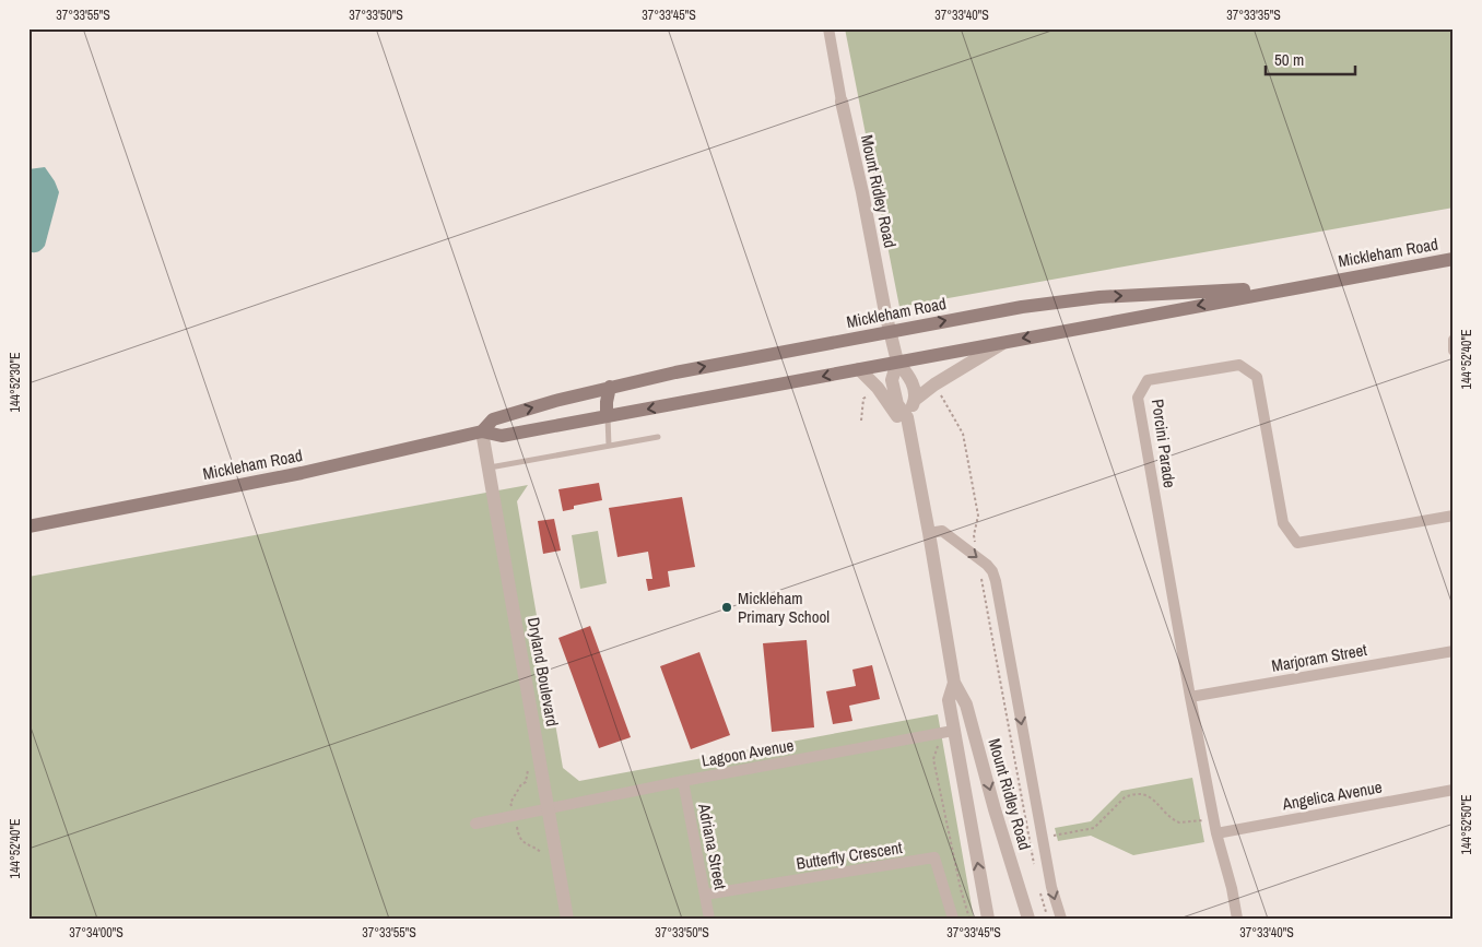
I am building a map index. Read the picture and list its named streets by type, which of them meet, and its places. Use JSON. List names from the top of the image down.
{
  "streets": {
    "main road": ["Mickleham Road"],
    "street": [
      "Mount Ridley Road",
      "Porcini Parade",
      "Marjoram Street",
      "Dryland Boulevard",
      "Lagoon Avenue",
      "Angelica Avenue",
      "Adriana Street",
      "Butterfly Crescent"
    ]
  },
  "crossings": [
    ["Mount Ridley Road", "Mickleham Road"],
    ["Mount Ridley Road", "Lagoon Avenue"],
    ["Mickleham Road", "Dryland Boulevard"],
    ["Porcini Parade", "Marjoram Street"],
    ["Porcini Parade", "Angelica Avenue"],
    ["Dryland Boulevard", "Lagoon Avenue"],
    ["Lagoon Avenue", "Adriana Street"],
    ["Adriana Street", "Butterfly Crescent"]
  ],
  "places": ["Mickleham Primary School"],
  "scale_bar": "50 m",
  "coordinates": [
    "37°33'55\"S",
    "37°33'50\"S",
    "37°33'45\"S",
    "37°33'40\"S",
    "37°33'35\"S",
    "144°52'40\"E",
    "144°52'30\"E",
    "144°52'50\"E",
    "37°34'00\"S"
  ]
}
